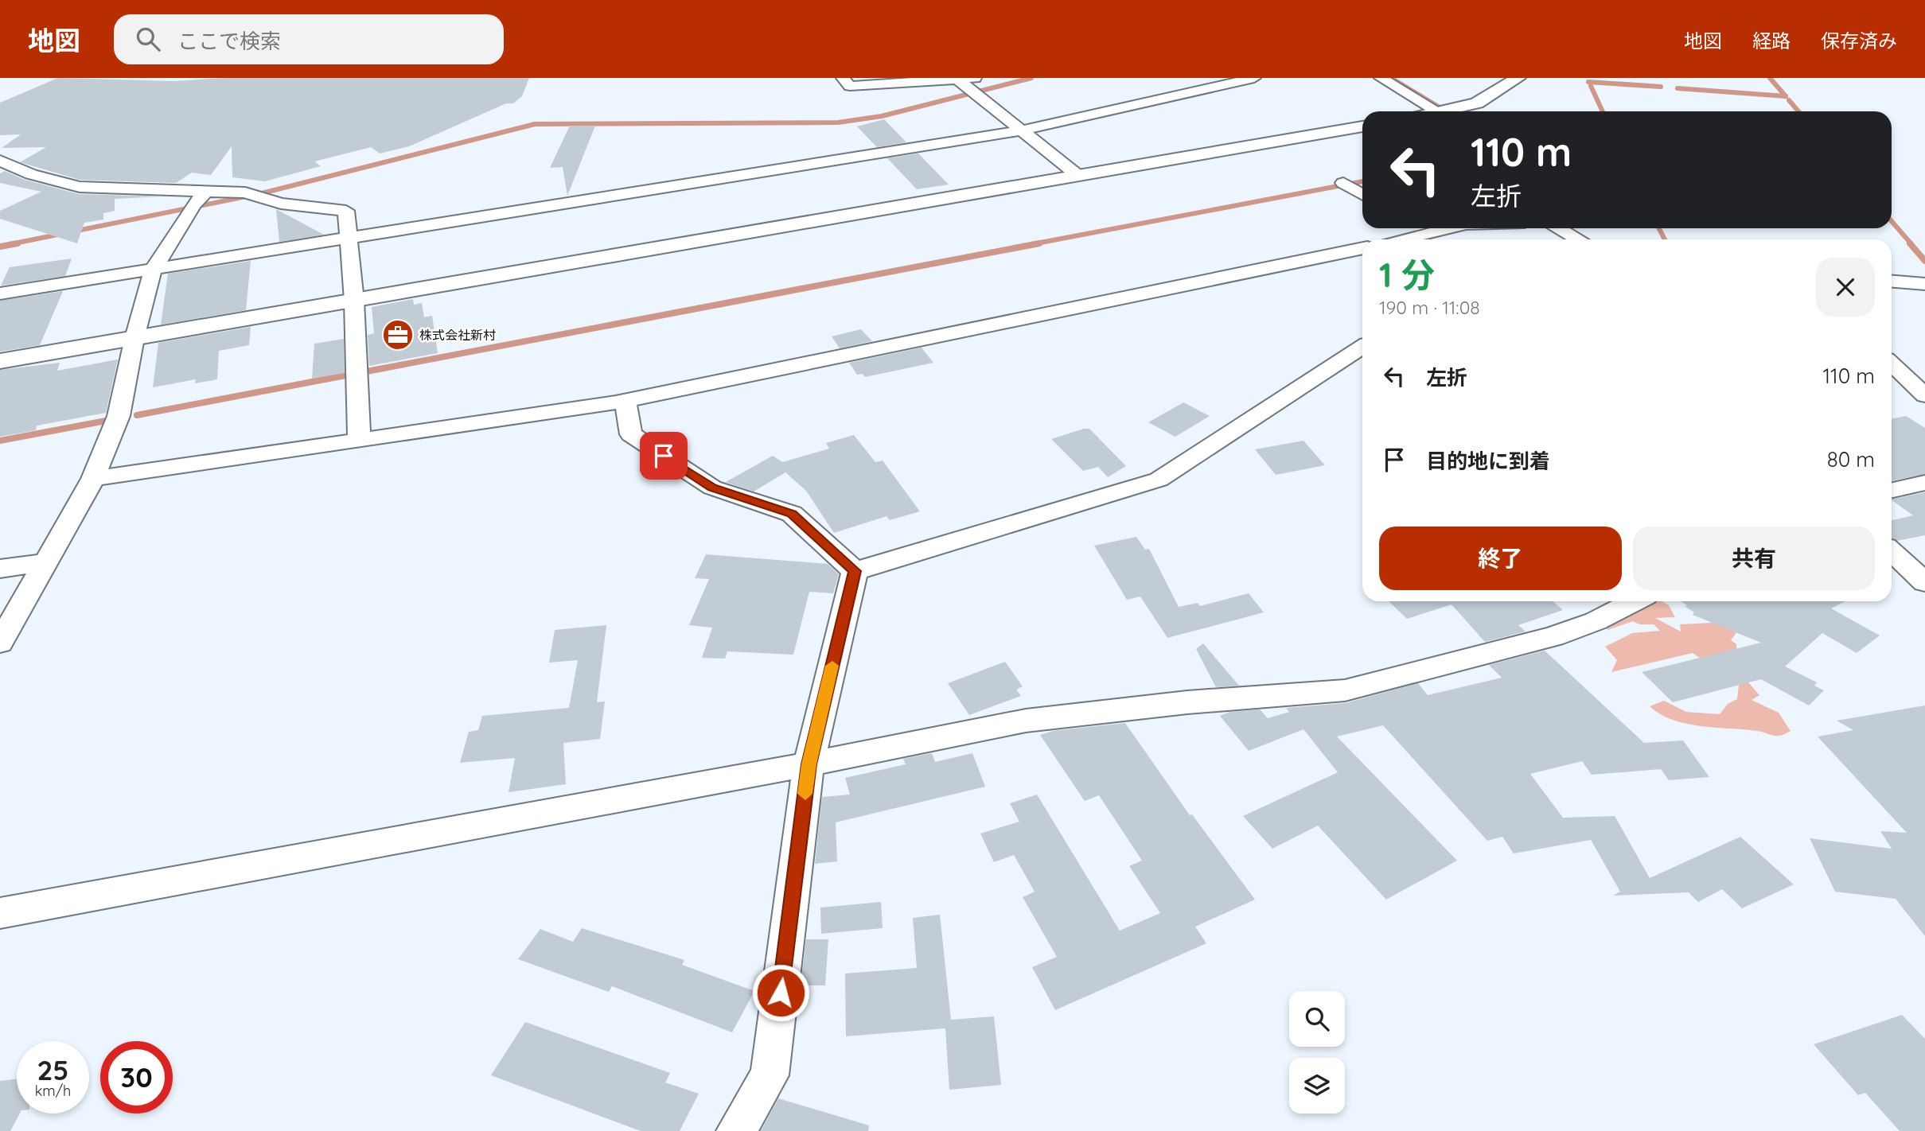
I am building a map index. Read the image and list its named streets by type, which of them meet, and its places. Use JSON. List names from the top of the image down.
{
  "places": {
    "office": ["株式会社新村"]
  },
  "page": {
    "header": "地図",
    "search": "ここで検索",
    "nav": ["地図", "経路", "保存済み"],
    "turn": ["110 m", "左折"],
    "heading": ["1 分", "190 m · 11:08"],
    "list": [
      {
        "name": "左折",
        "value": "110 m"
      },
      {
        "name": "目的地に到着",
        "value": "80 m"
      }
    ],
    "buttons": ["終了", "共有"],
    "speed": "25 km/h",
    "limit": "30"
  }
}
